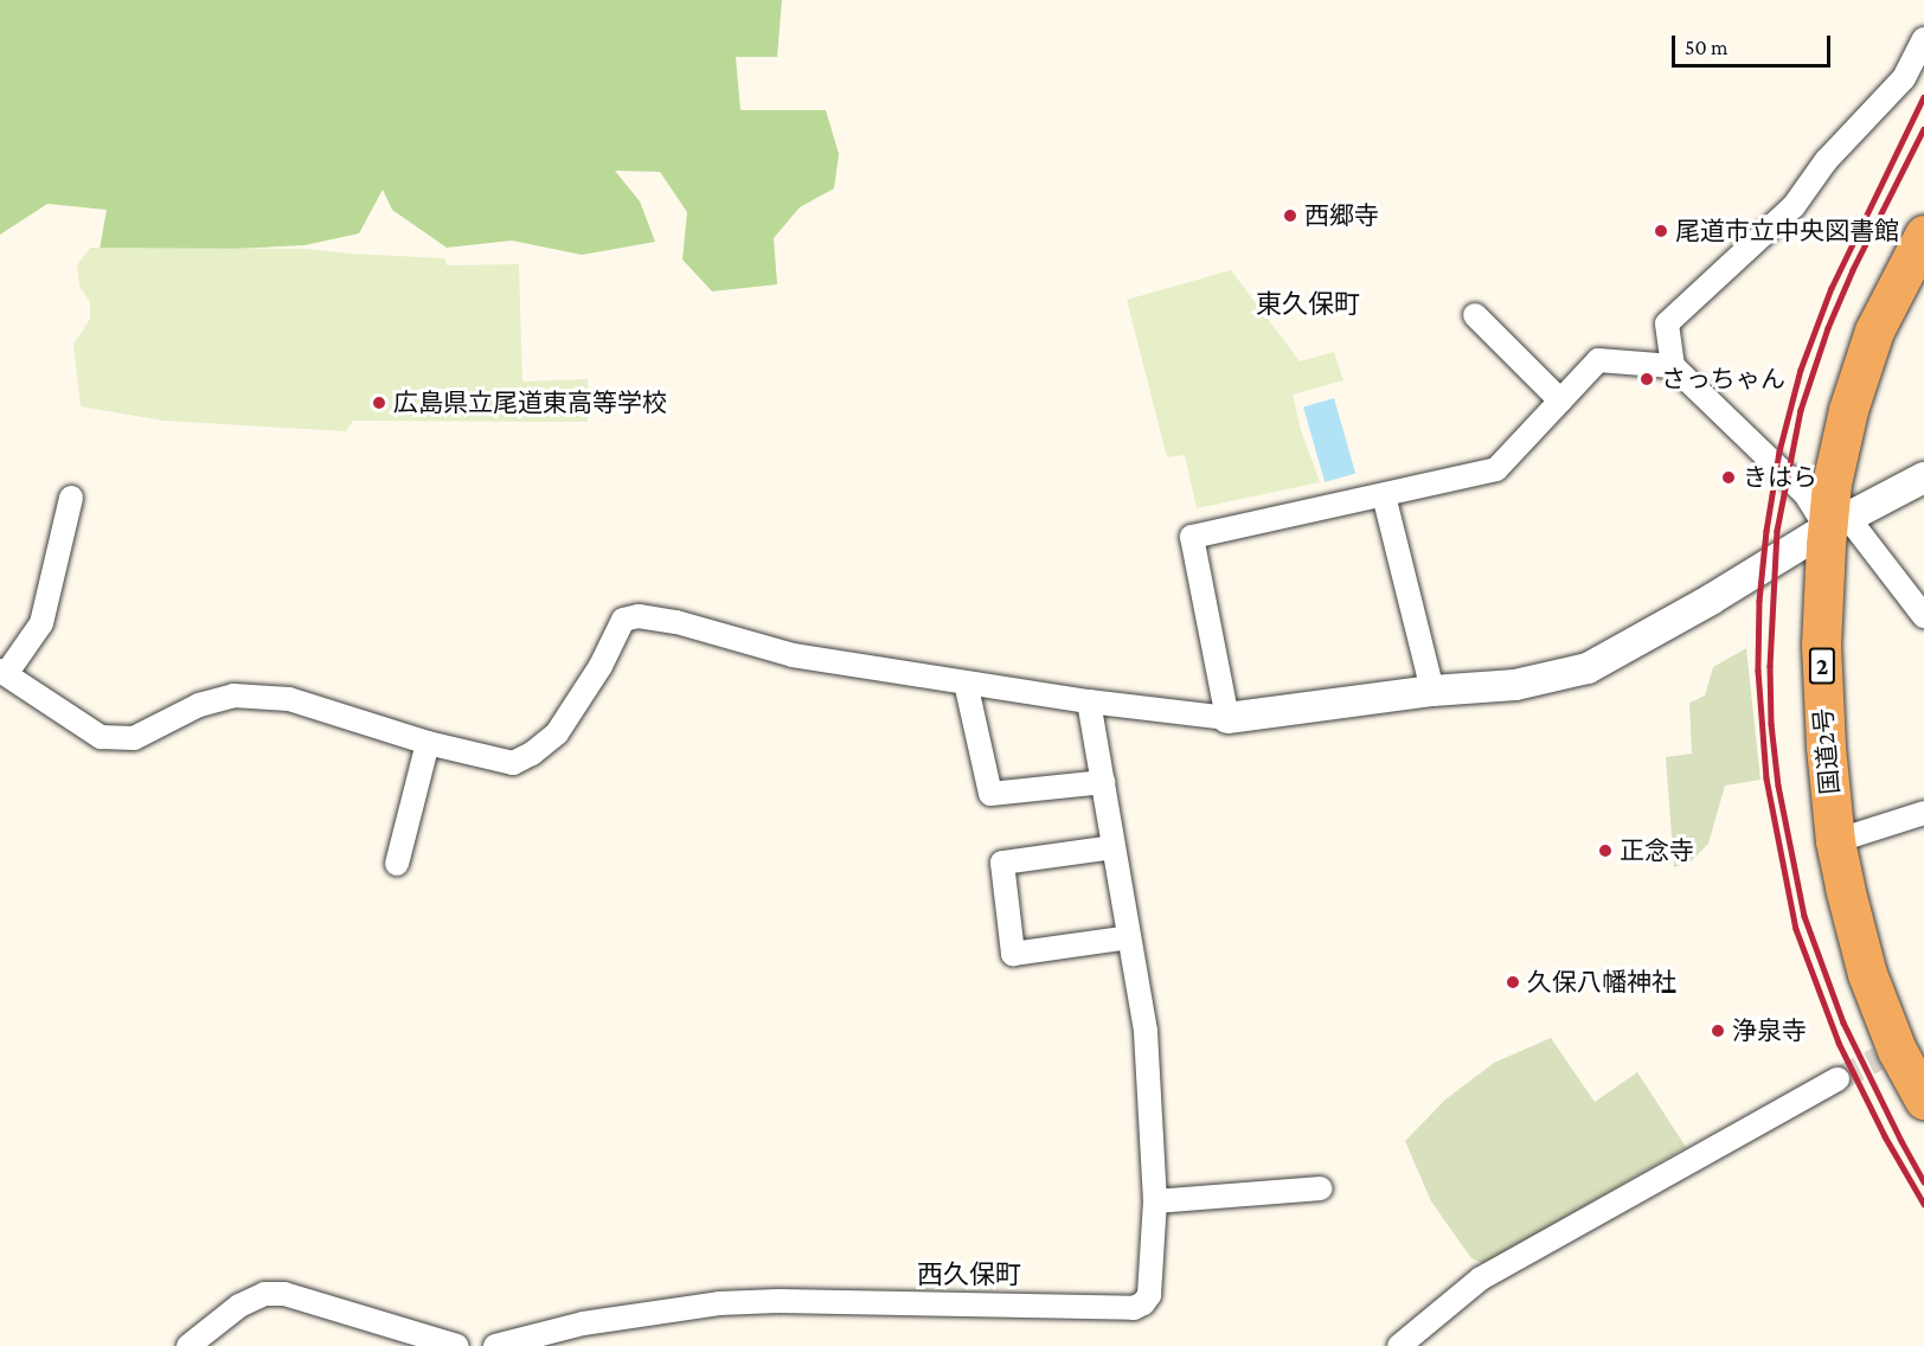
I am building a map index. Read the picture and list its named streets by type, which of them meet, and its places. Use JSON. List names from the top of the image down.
{
  "streets": {
    "highway": ["2", "国道2号"]
  },
  "districts": ["東久保町", "西久保町"],
  "places": [
    "西郷寺",
    "尾道市立中央図書館",
    "さっちゃん",
    "広島県立尾道東高等学校",
    "きはら",
    "正念寺",
    "久保八幡神社",
    "浄泉寺"
  ],
  "scale_bar": "50 m"
}
